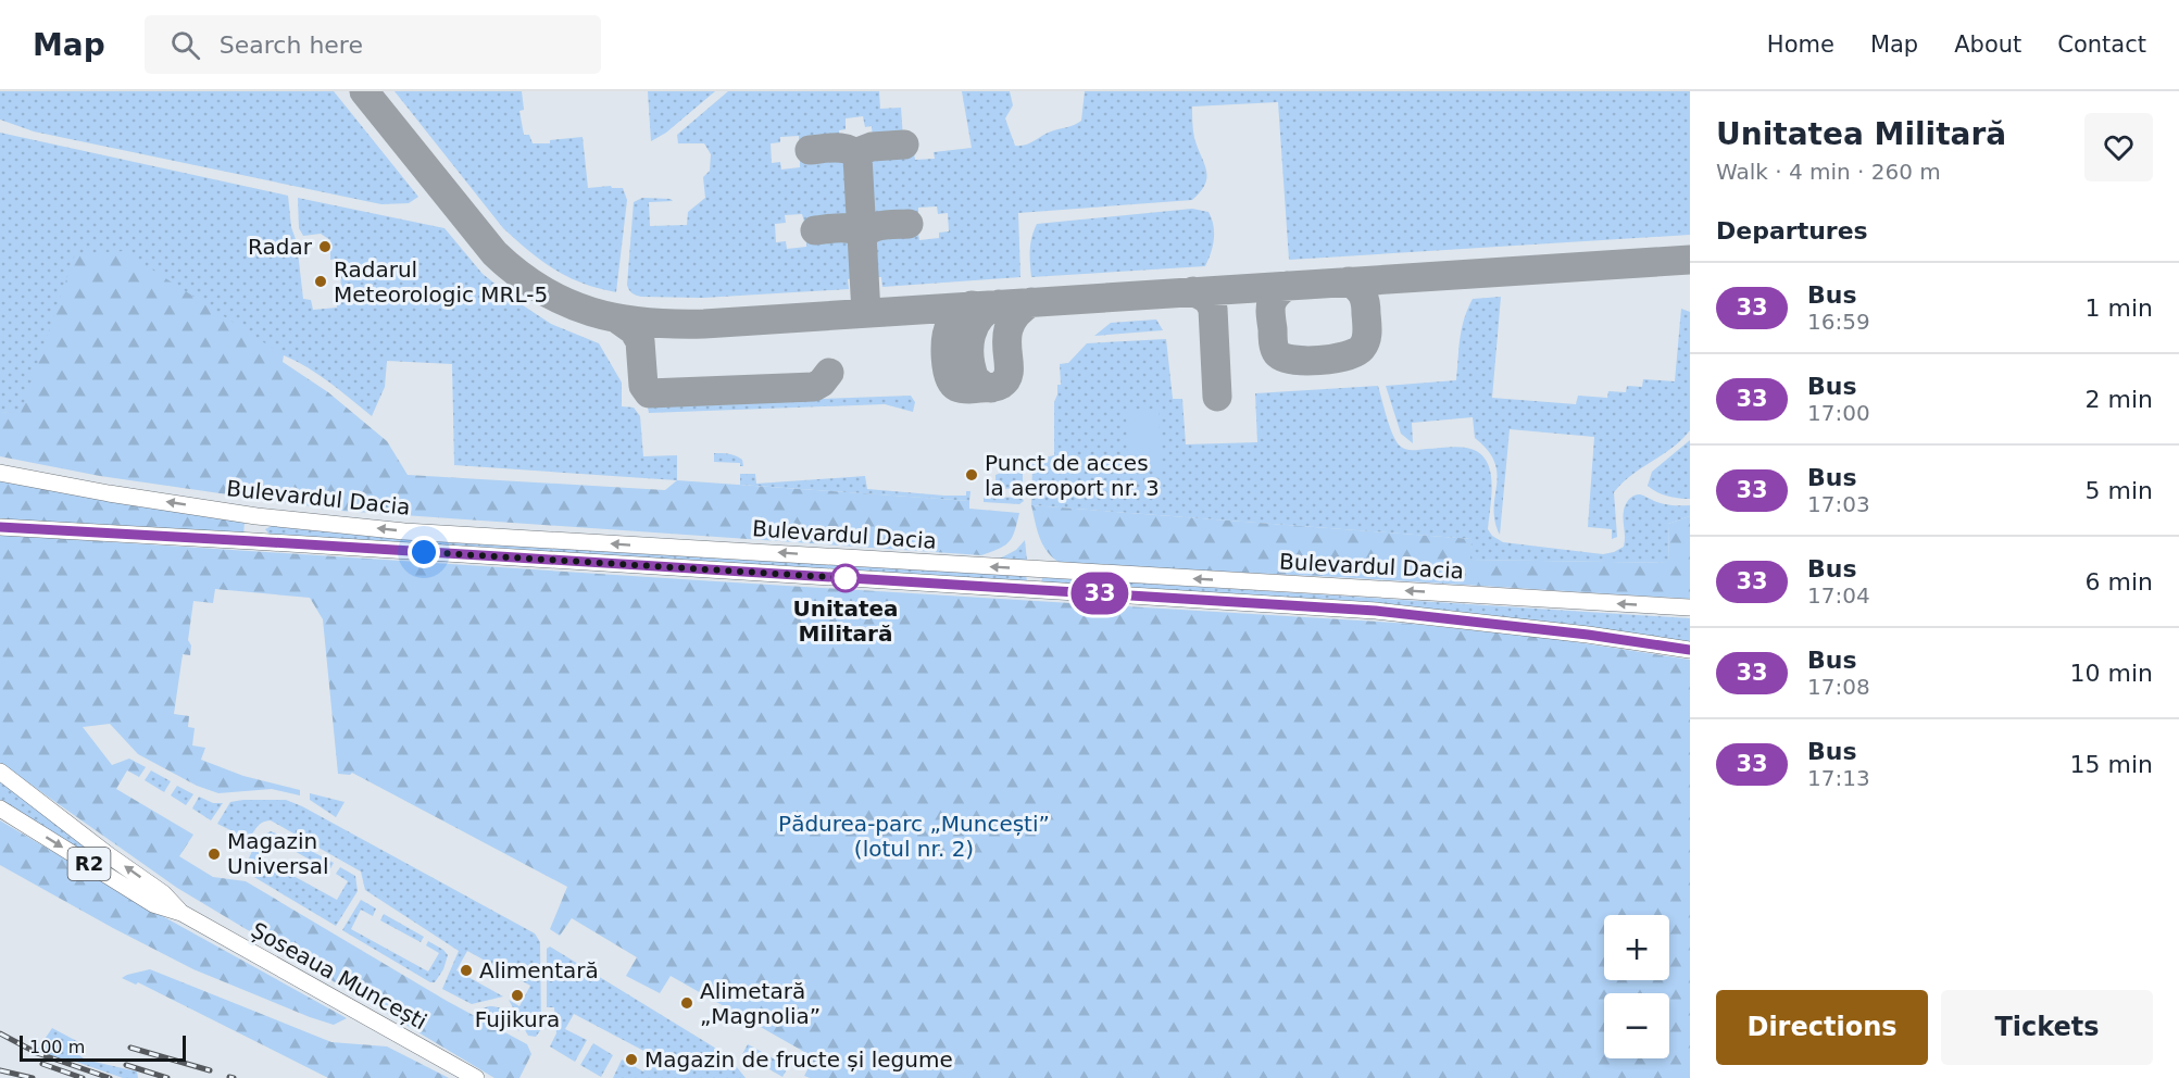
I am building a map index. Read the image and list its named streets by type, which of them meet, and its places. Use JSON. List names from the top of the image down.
{
  "streets": {
    "main road": ["Bulevardul Dacia", "R2", "Șoseaua Muncești"]
  },
  "parks": ["Pădurea-parc „Muncești” (lotul nr. 2)"],
  "places": [
    "Radar",
    "Radarul Meteorologic MRL-5",
    "Punct de acces la aeroport nr. 3",
    "Unitatea Militară",
    "Magazin Universal",
    "Alimentară",
    "Fujikura",
    "Alimetară „Magnolia”",
    "Magazin de fructe și legume"
  ],
  "lines": ["bus line 33"],
  "scale_bar": "100 m",
  "page": {
    "header": "Map",
    "search": "Search here",
    "nav": [
      "Home",
      "Map",
      "About",
      "Contact"
    ],
    "on_map": "33",
    "heading": [
      ["Unitatea Militară", "Walk · 4 min · 260 m"],
      "Departures"
    ],
    "list": [
      {
        "mark": "33",
        "name": "Bus",
        "note": "16:59",
        "value": "1 min"
      },
      {
        "mark": "33",
        "name": "Bus",
        "note": "17:00",
        "value": "2 min"
      },
      {
        "mark": "33",
        "name": "Bus",
        "note": "17:03",
        "value": "5 min"
      },
      {
        "mark": "33",
        "name": "Bus",
        "note": "17:04",
        "value": "6 min"
      },
      {
        "mark": "33",
        "name": "Bus",
        "note": "17:08",
        "value": "10 min"
      },
      {
        "mark": "33",
        "name": "Bus",
        "note": "17:13",
        "value": "15 min"
      }
    ],
    "map_buttons": ["+", "−"],
    "buttons": ["Directions", "Tickets"],
    "scale": "100 m"
  }
}
